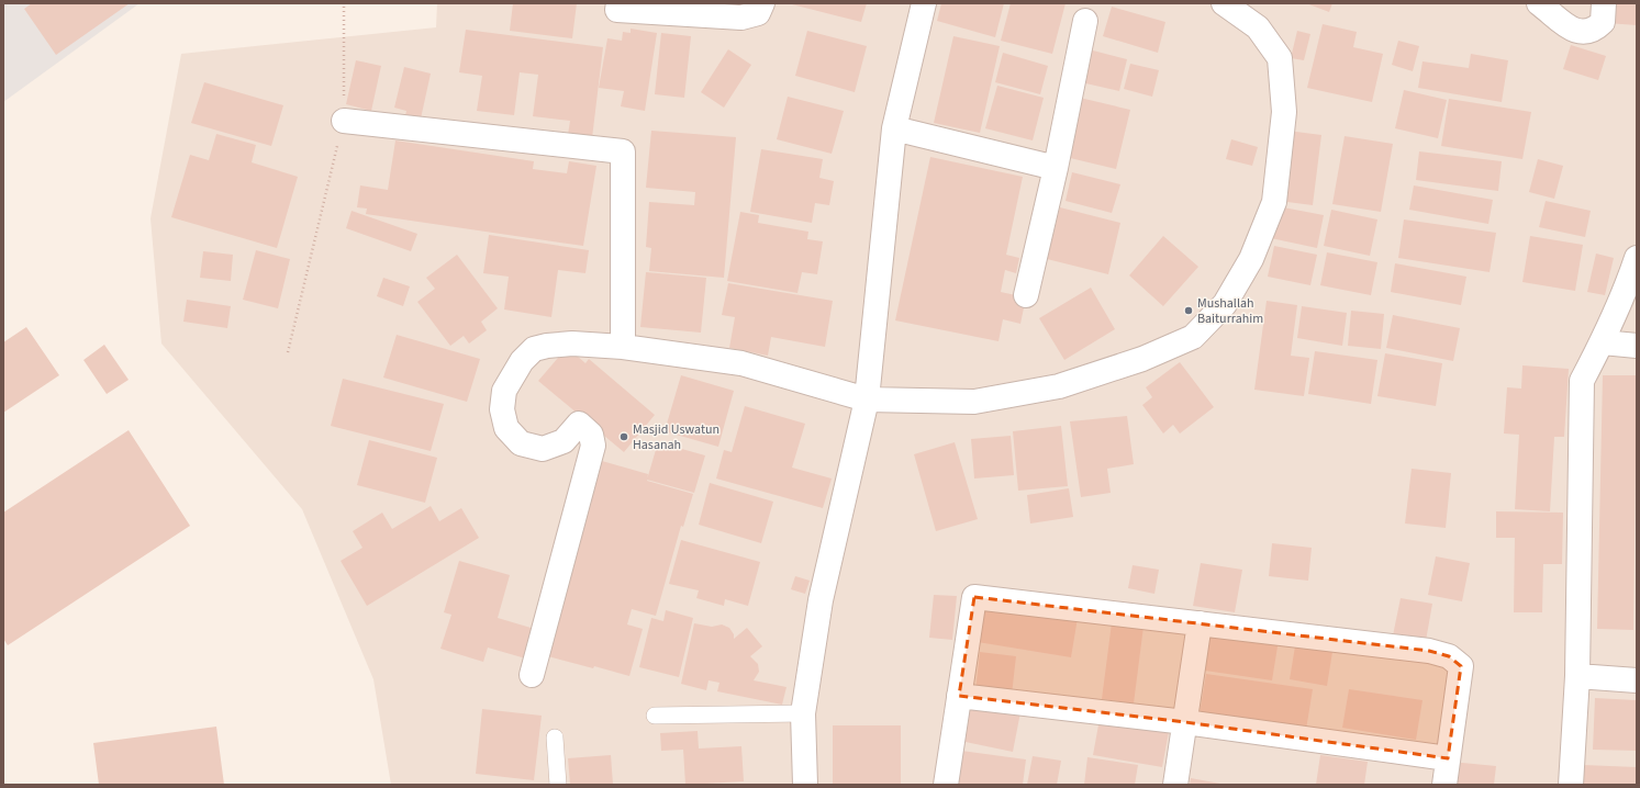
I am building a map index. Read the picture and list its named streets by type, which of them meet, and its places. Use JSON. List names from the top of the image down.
{
  "places": ["Mushallah Baiturrahim", "Masjid Uswatun Hasanah"]
}
